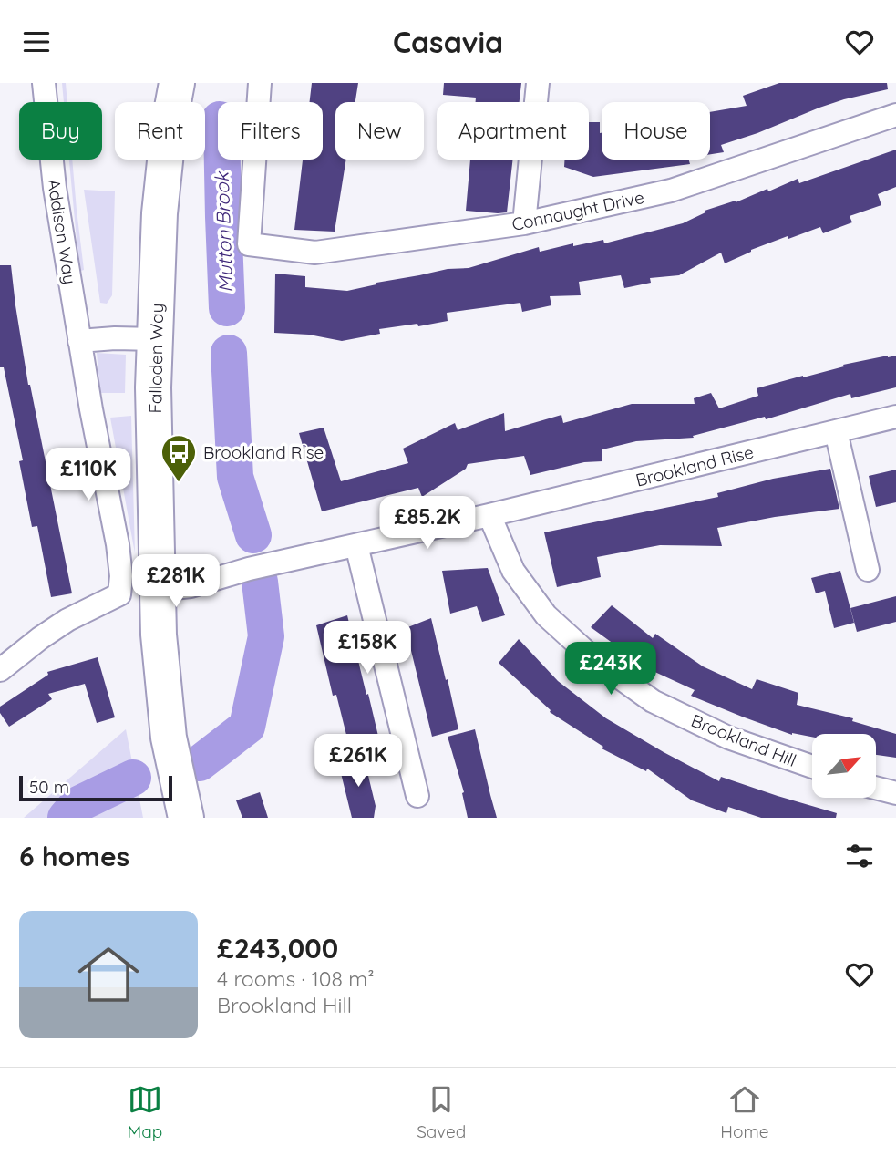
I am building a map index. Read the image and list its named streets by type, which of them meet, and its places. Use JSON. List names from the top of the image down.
{
  "streets": {
    "highway": ["Falloden Way"],
    "street": [
      "Connaught Drive",
      "Addison Way",
      "Brookland Rise",
      "Brookland Hill"
    ]
  },
  "crossings": [
    ["Falloden Way", "Brookland Rise"],
    ["Brookland Rise", "Brookland Hill"]
  ],
  "water": ["Mutton Brook"],
  "places": {
    "bus stop": ["Brookland Rise"]
  },
  "scale_bar": "50 m",
  "north": "top right",
  "page": {
    "header": "Casavia",
    "chip": [
      "Buy",
      "Rent",
      "Filters",
      "New",
      "Apartment",
      "House"
    ],
    "price": [
      "£110K",
      "£85.2K",
      "£281K",
      "£158K",
      "£243K",
      "£261K"
    ],
    "scale": "50 m",
    "heading": "6 homes",
    "list": [
      {
        "name": "£243,000",
        "note": "4 rooms · 108 m² · Brookland Hill"
      }
    ],
    "tabs": ["Map", "Saved", "Home"]
  }
}
